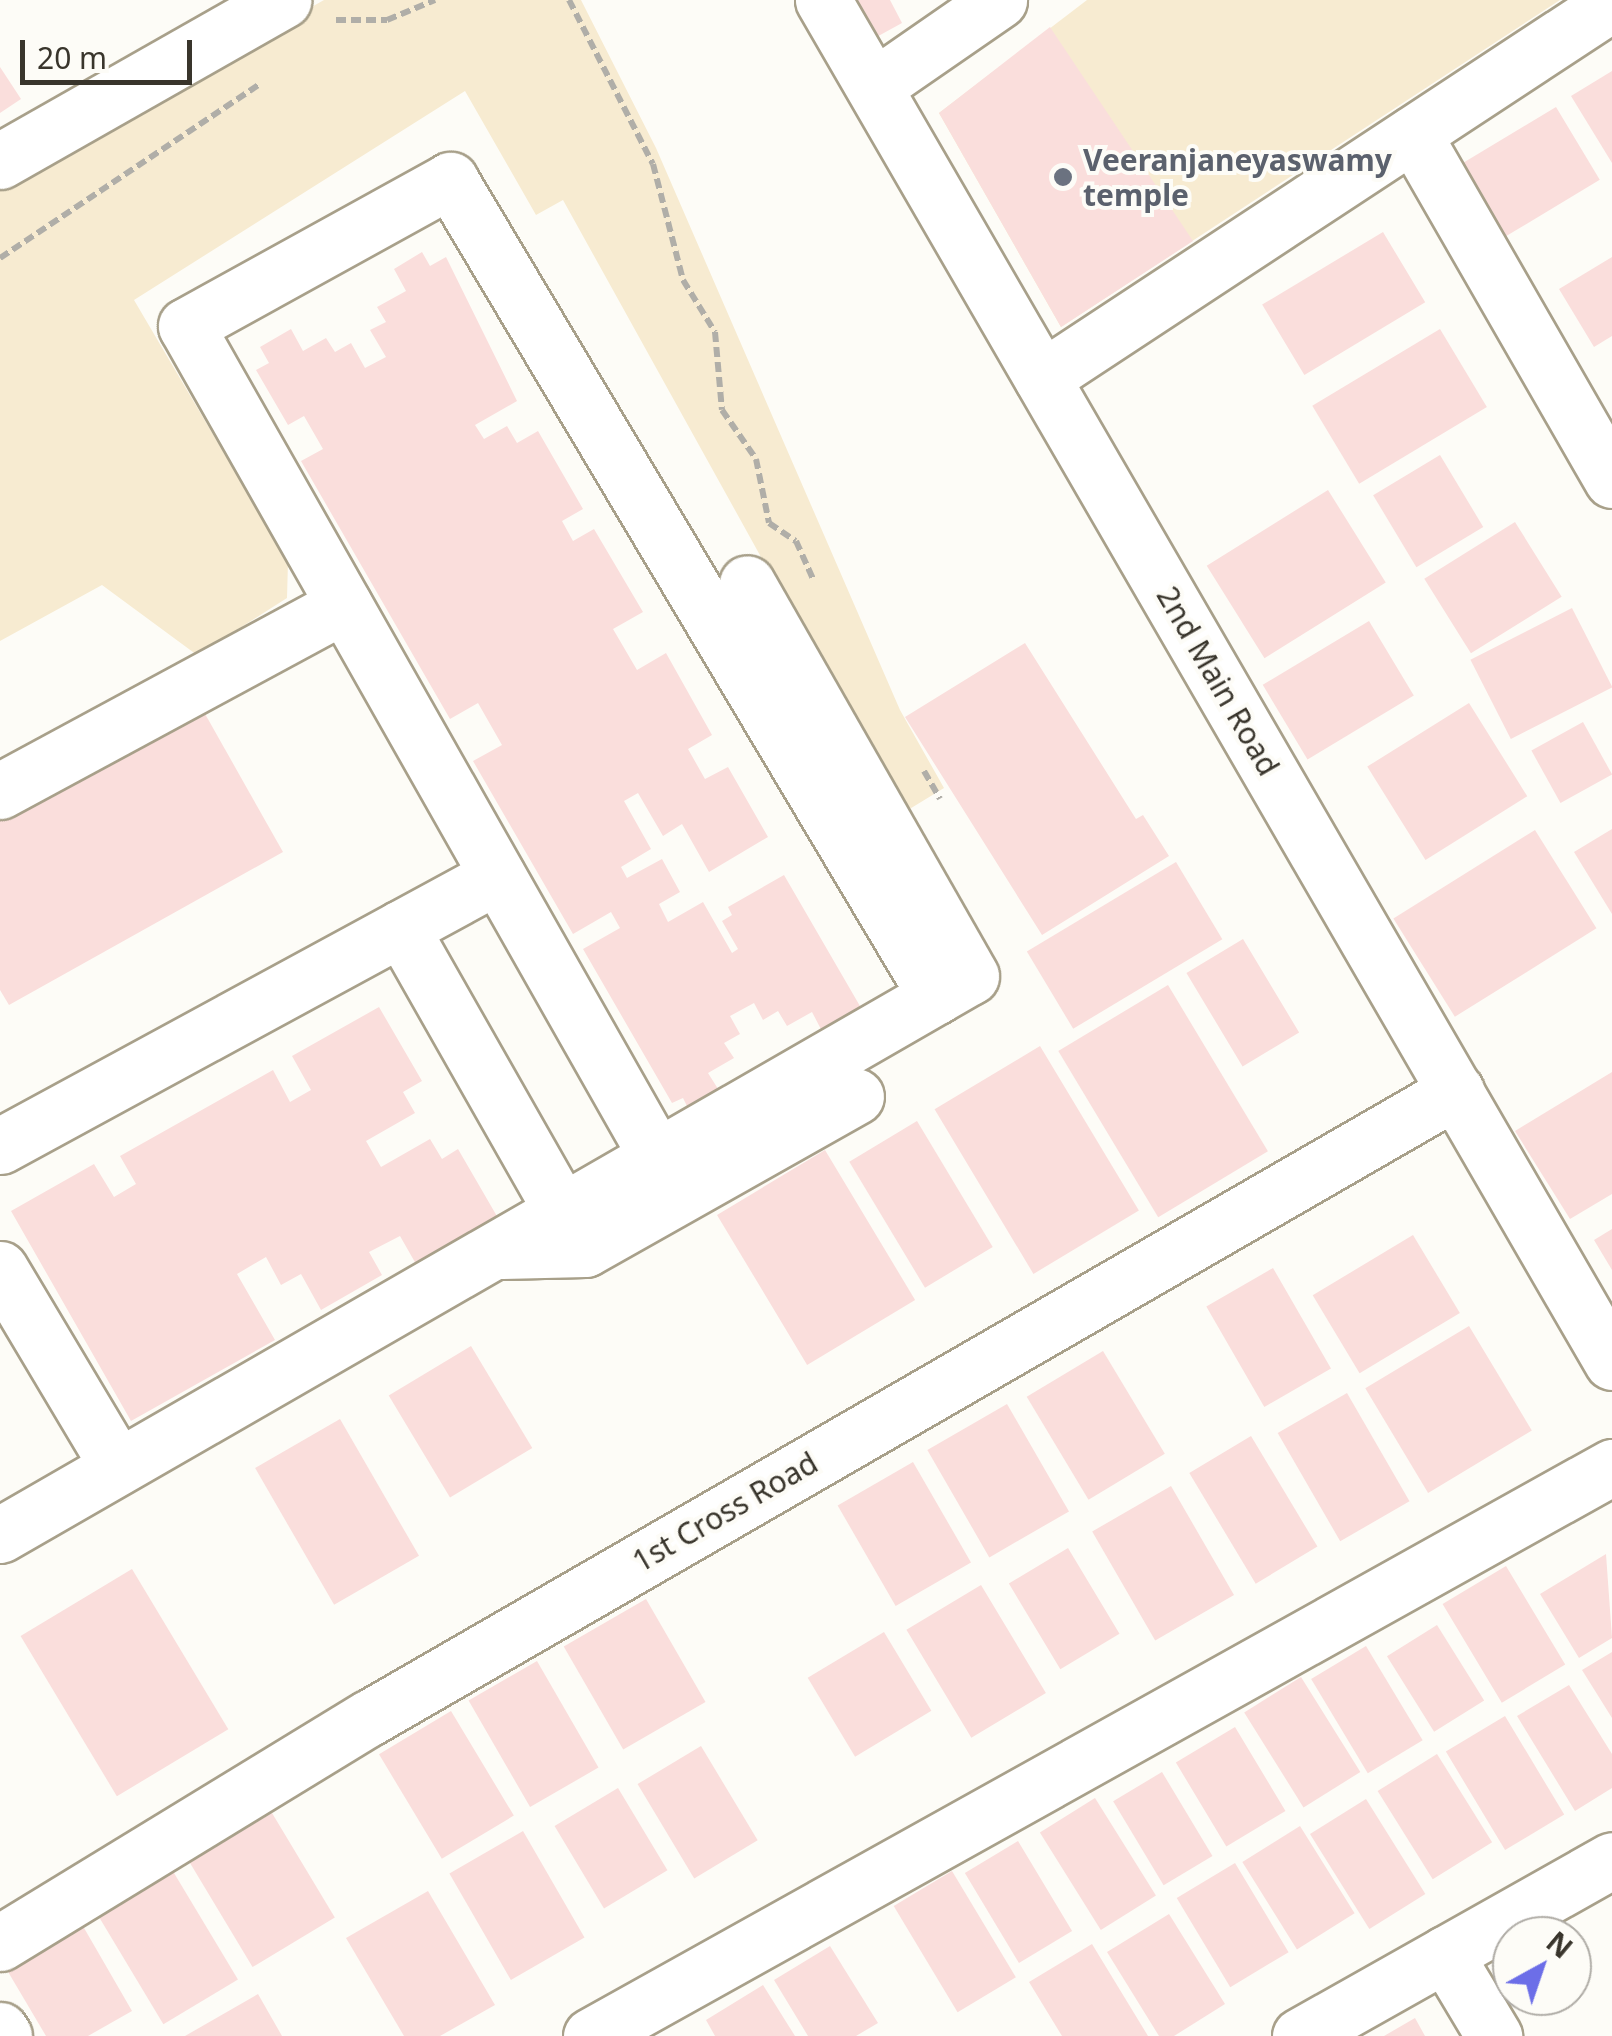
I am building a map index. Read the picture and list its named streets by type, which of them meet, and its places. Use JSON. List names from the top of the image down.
{
  "streets": {
    "street": ["2nd Main Road", "1st Cross Road"]
  },
  "crossings": [
    ["2nd Main Road", "1st Cross Road"]
  ],
  "places": ["Veeranjaneyaswamy temple"],
  "scale_bar": "20 m",
  "north": "top right"
}
